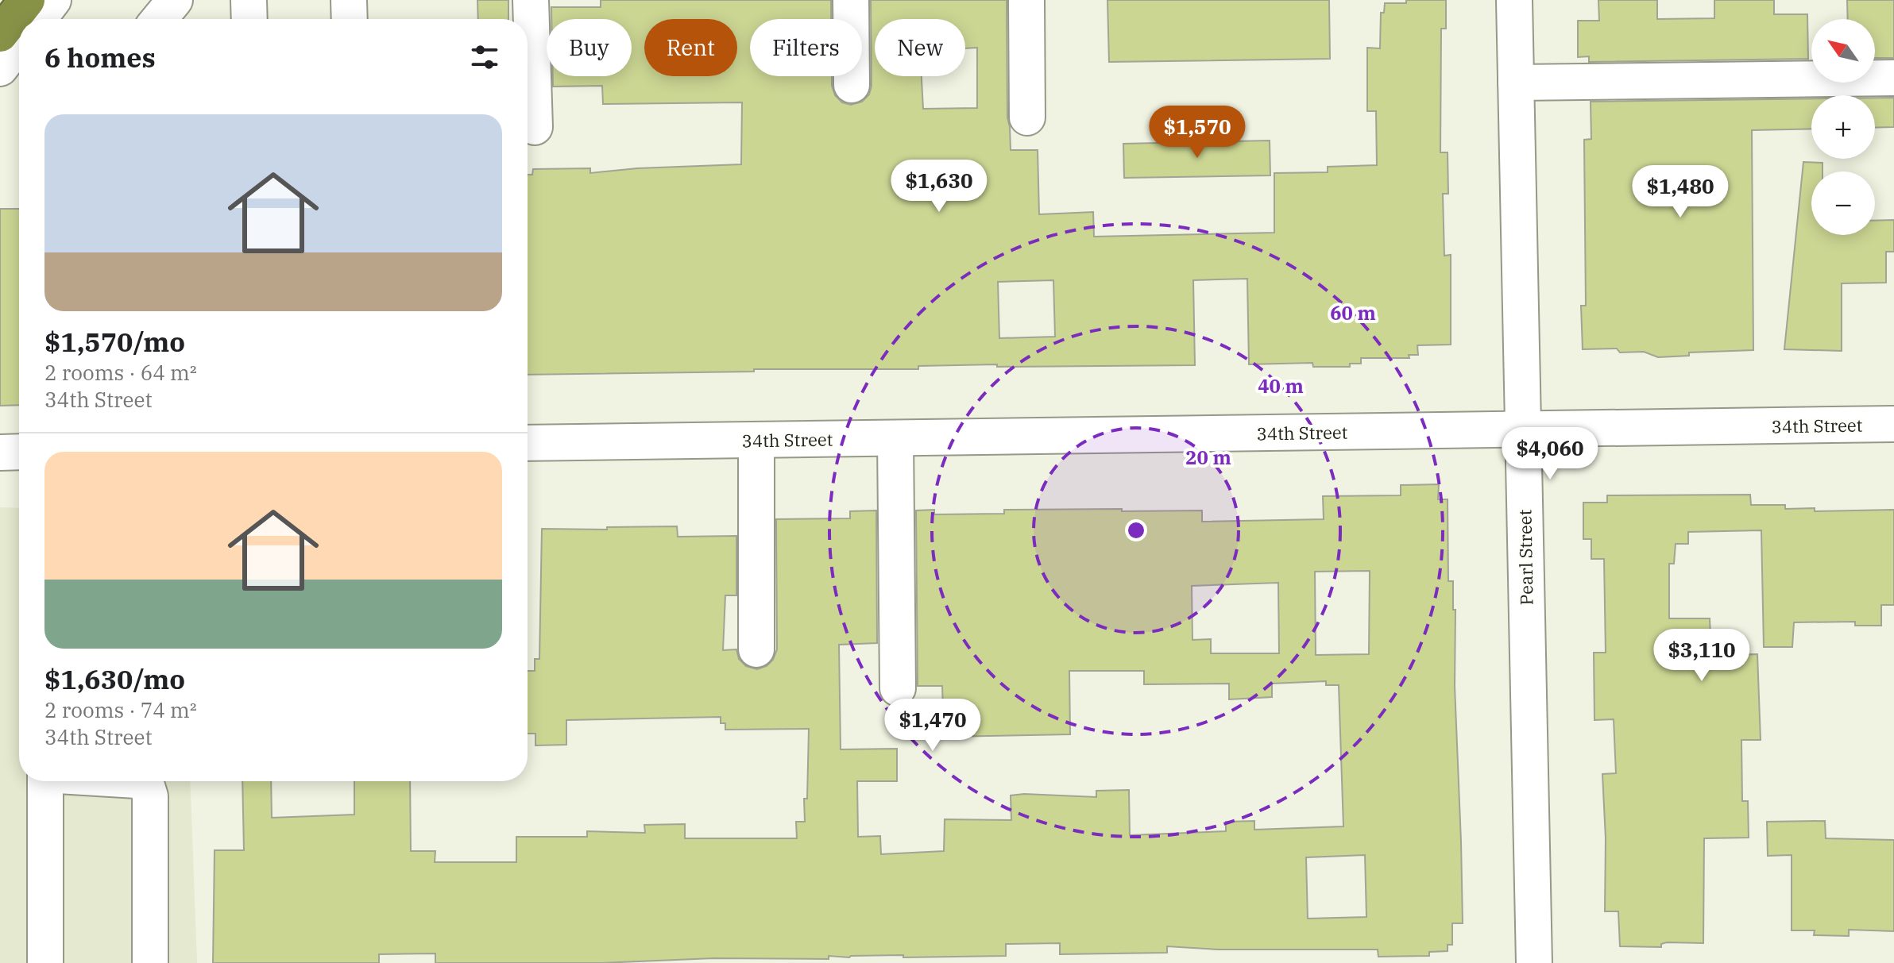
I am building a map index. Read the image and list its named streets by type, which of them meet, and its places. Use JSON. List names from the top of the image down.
{
  "streets": {
    "street": ["34th Street", "Pearl Street"]
  },
  "crossings": [
    ["34th Street", "Pearl Street"]
  ],
  "north": "top left",
  "page": {
    "map_buttons": ["+", "−"],
    "chip": [
      "Buy",
      "Rent",
      "Filters",
      "New"
    ],
    "heading": "6 homes",
    "list": [
      {
        "name": "$1,570/mo",
        "note": "2 rooms · 64 m² · 34th Street"
      },
      {
        "name": "$1,630/mo",
        "note": "2 rooms · 74 m² · 34th Street"
      }
    ],
    "price": [
      "$1,570",
      "$1,630",
      "$1,480",
      "$4,060",
      "$3,110",
      "$1,470"
    ]
  },
  "rings": ["60 m", "40 m", "20 m"]
}
